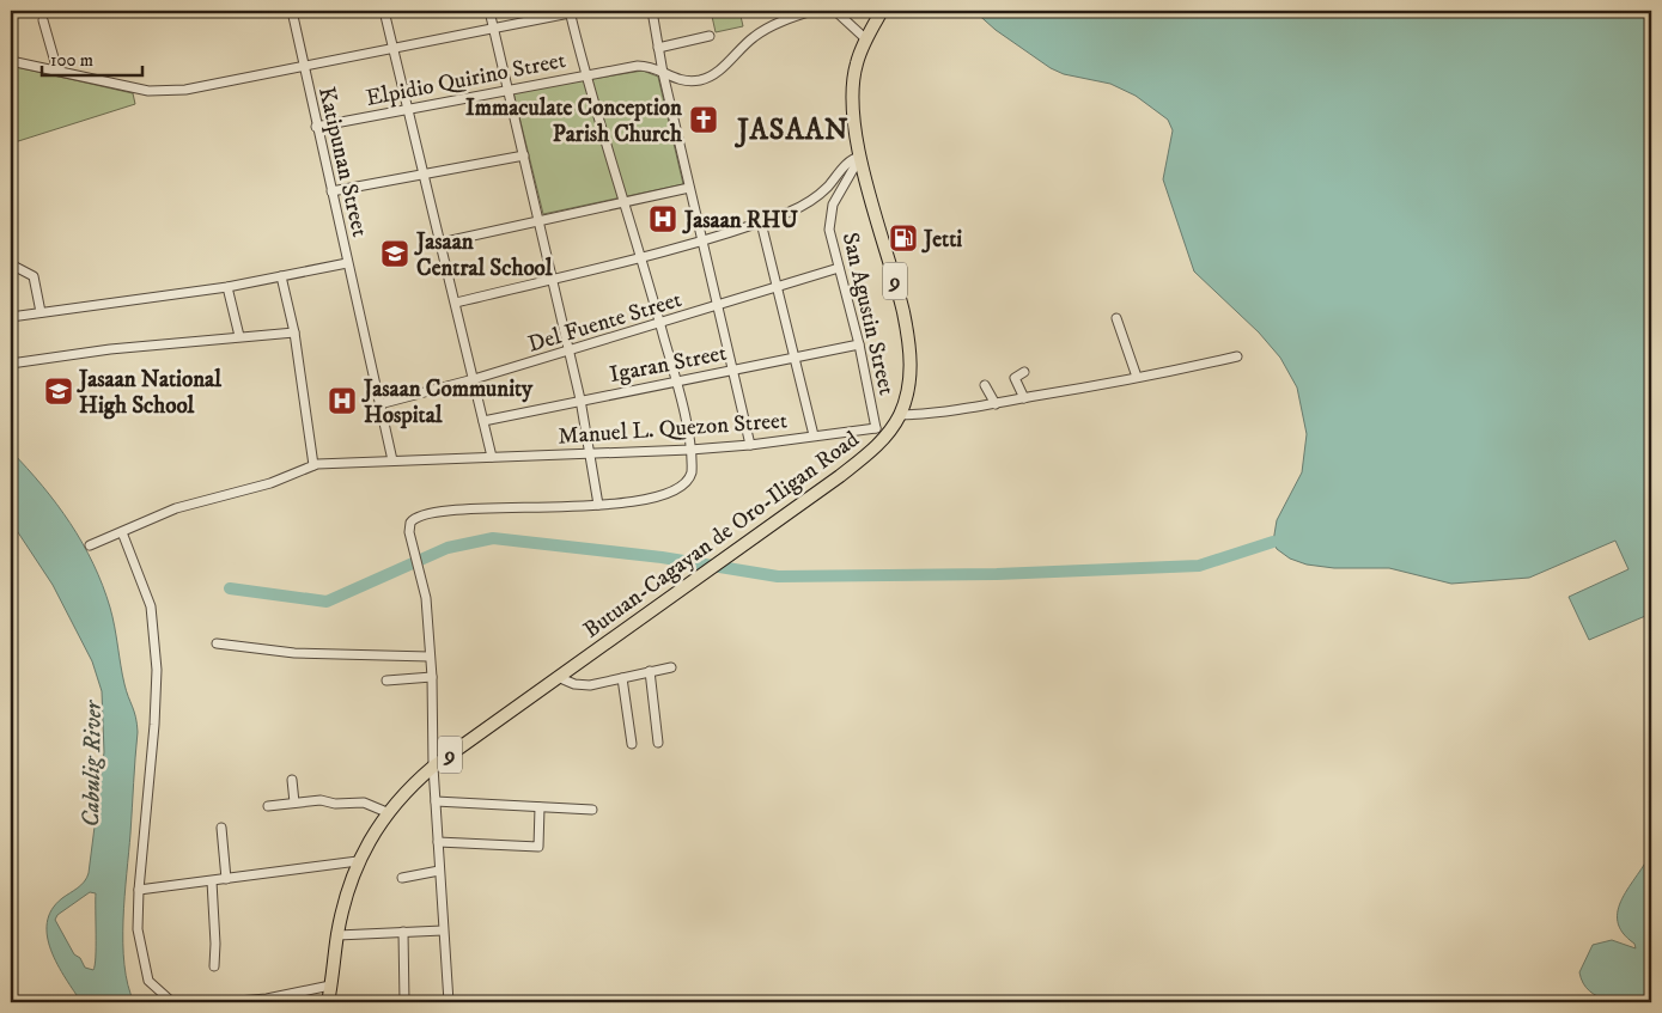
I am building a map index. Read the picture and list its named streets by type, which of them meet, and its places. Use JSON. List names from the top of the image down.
{
  "streets": {
    "highway": ["9", "Butuan-Cagayan de Oro-Iligan Road"],
    "street": [
      "Elpidio Quirino Street",
      "Katipunan Street",
      "San Agustin Street",
      "Del Fuente Street",
      "Igaran Street",
      "Manuel L. Quezon Street"
    ]
  },
  "crossings": [
    ["Elpidio Quirino Street", "Katipunan Street"],
    ["Katipunan Street", "Del Fuente Street"],
    ["Katipunan Street", "Manuel L. Quezon Street"],
    ["San Agustin Street", "Del Fuente Street"],
    ["San Agustin Street", "Igaran Street"],
    ["San Agustin Street", "Manuel L. Quezon Street"],
    ["San Agustin Street", "Butuan-Cagayan de Oro-Iligan Road"],
    ["Manuel L. Quezon Street", "Butuan-Cagayan de Oro-Iligan Road"]
  ],
  "districts": ["JASAAN"],
  "water": ["Cabulig River"],
  "places": {
    "church": ["Immaculate Conception Parish Church"],
    "hospital": ["Jasaan RHU", "Jasaan Community Hospital"],
    "fuel station": ["Jetti"],
    "school or university": ["Jasaan Central School", "Jasaan National High School"]
  },
  "scale_bar": "100 m"
}
